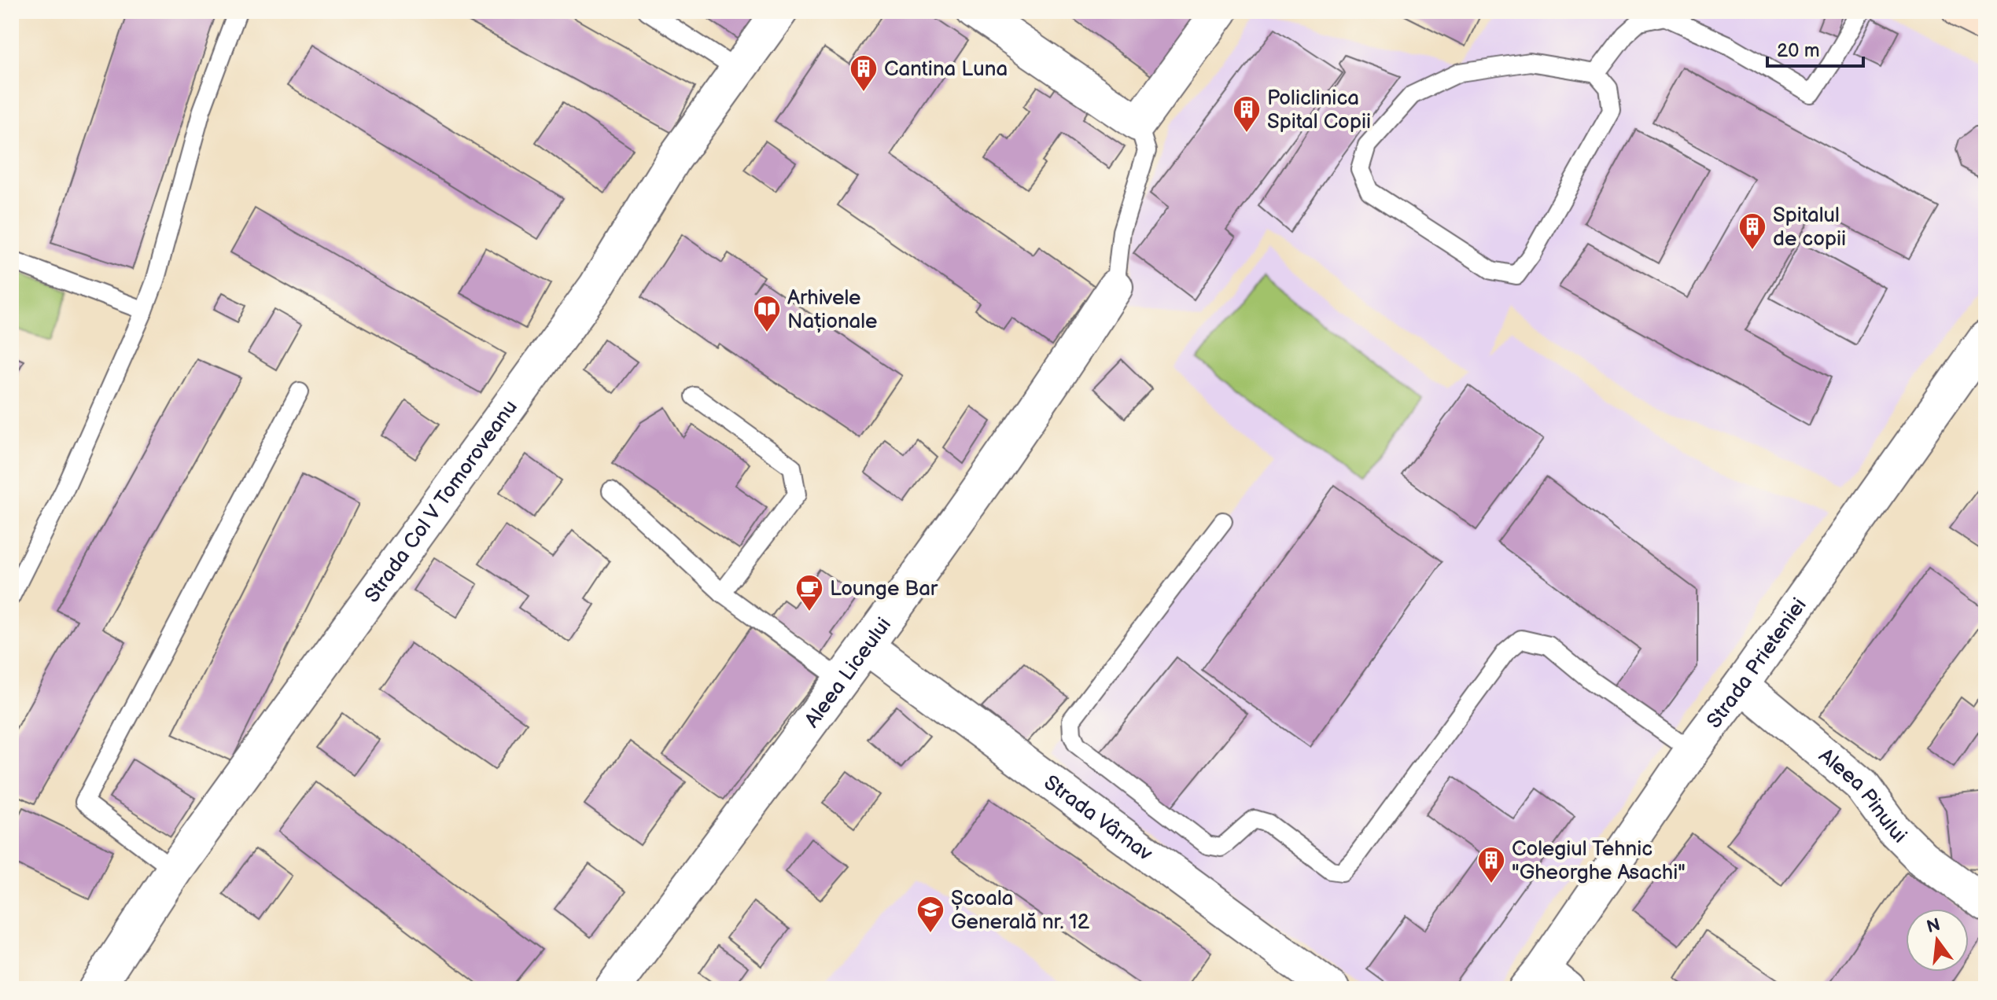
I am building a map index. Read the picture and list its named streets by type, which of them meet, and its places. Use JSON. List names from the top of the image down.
{
  "streets": {
    "street": [
      "Strada Col V Tomoroveanu",
      "Strada Prieteniei",
      "Aleea Liceului",
      "Aleea Pinului",
      "Strada Vârnav"
    ]
  },
  "crossings": [
    ["Strada Prieteniei", "Aleea Pinului"],
    ["Aleea Liceului", "Strada Vârnav"]
  ],
  "places": {
    "building": [
      "Cantina Luna",
      "Policlinica Spital Copii",
      "Spitalul de copii",
      "Colegiul Tehnic \"Gheorghe Asachi\""
    ],
    "library": ["Arhivele Naționale"],
    "cafe": ["Lounge Bar"],
    "school or university": ["Școala Generală nr. 12"]
  },
  "scale_bar": "20 m",
  "north": "top"
}
